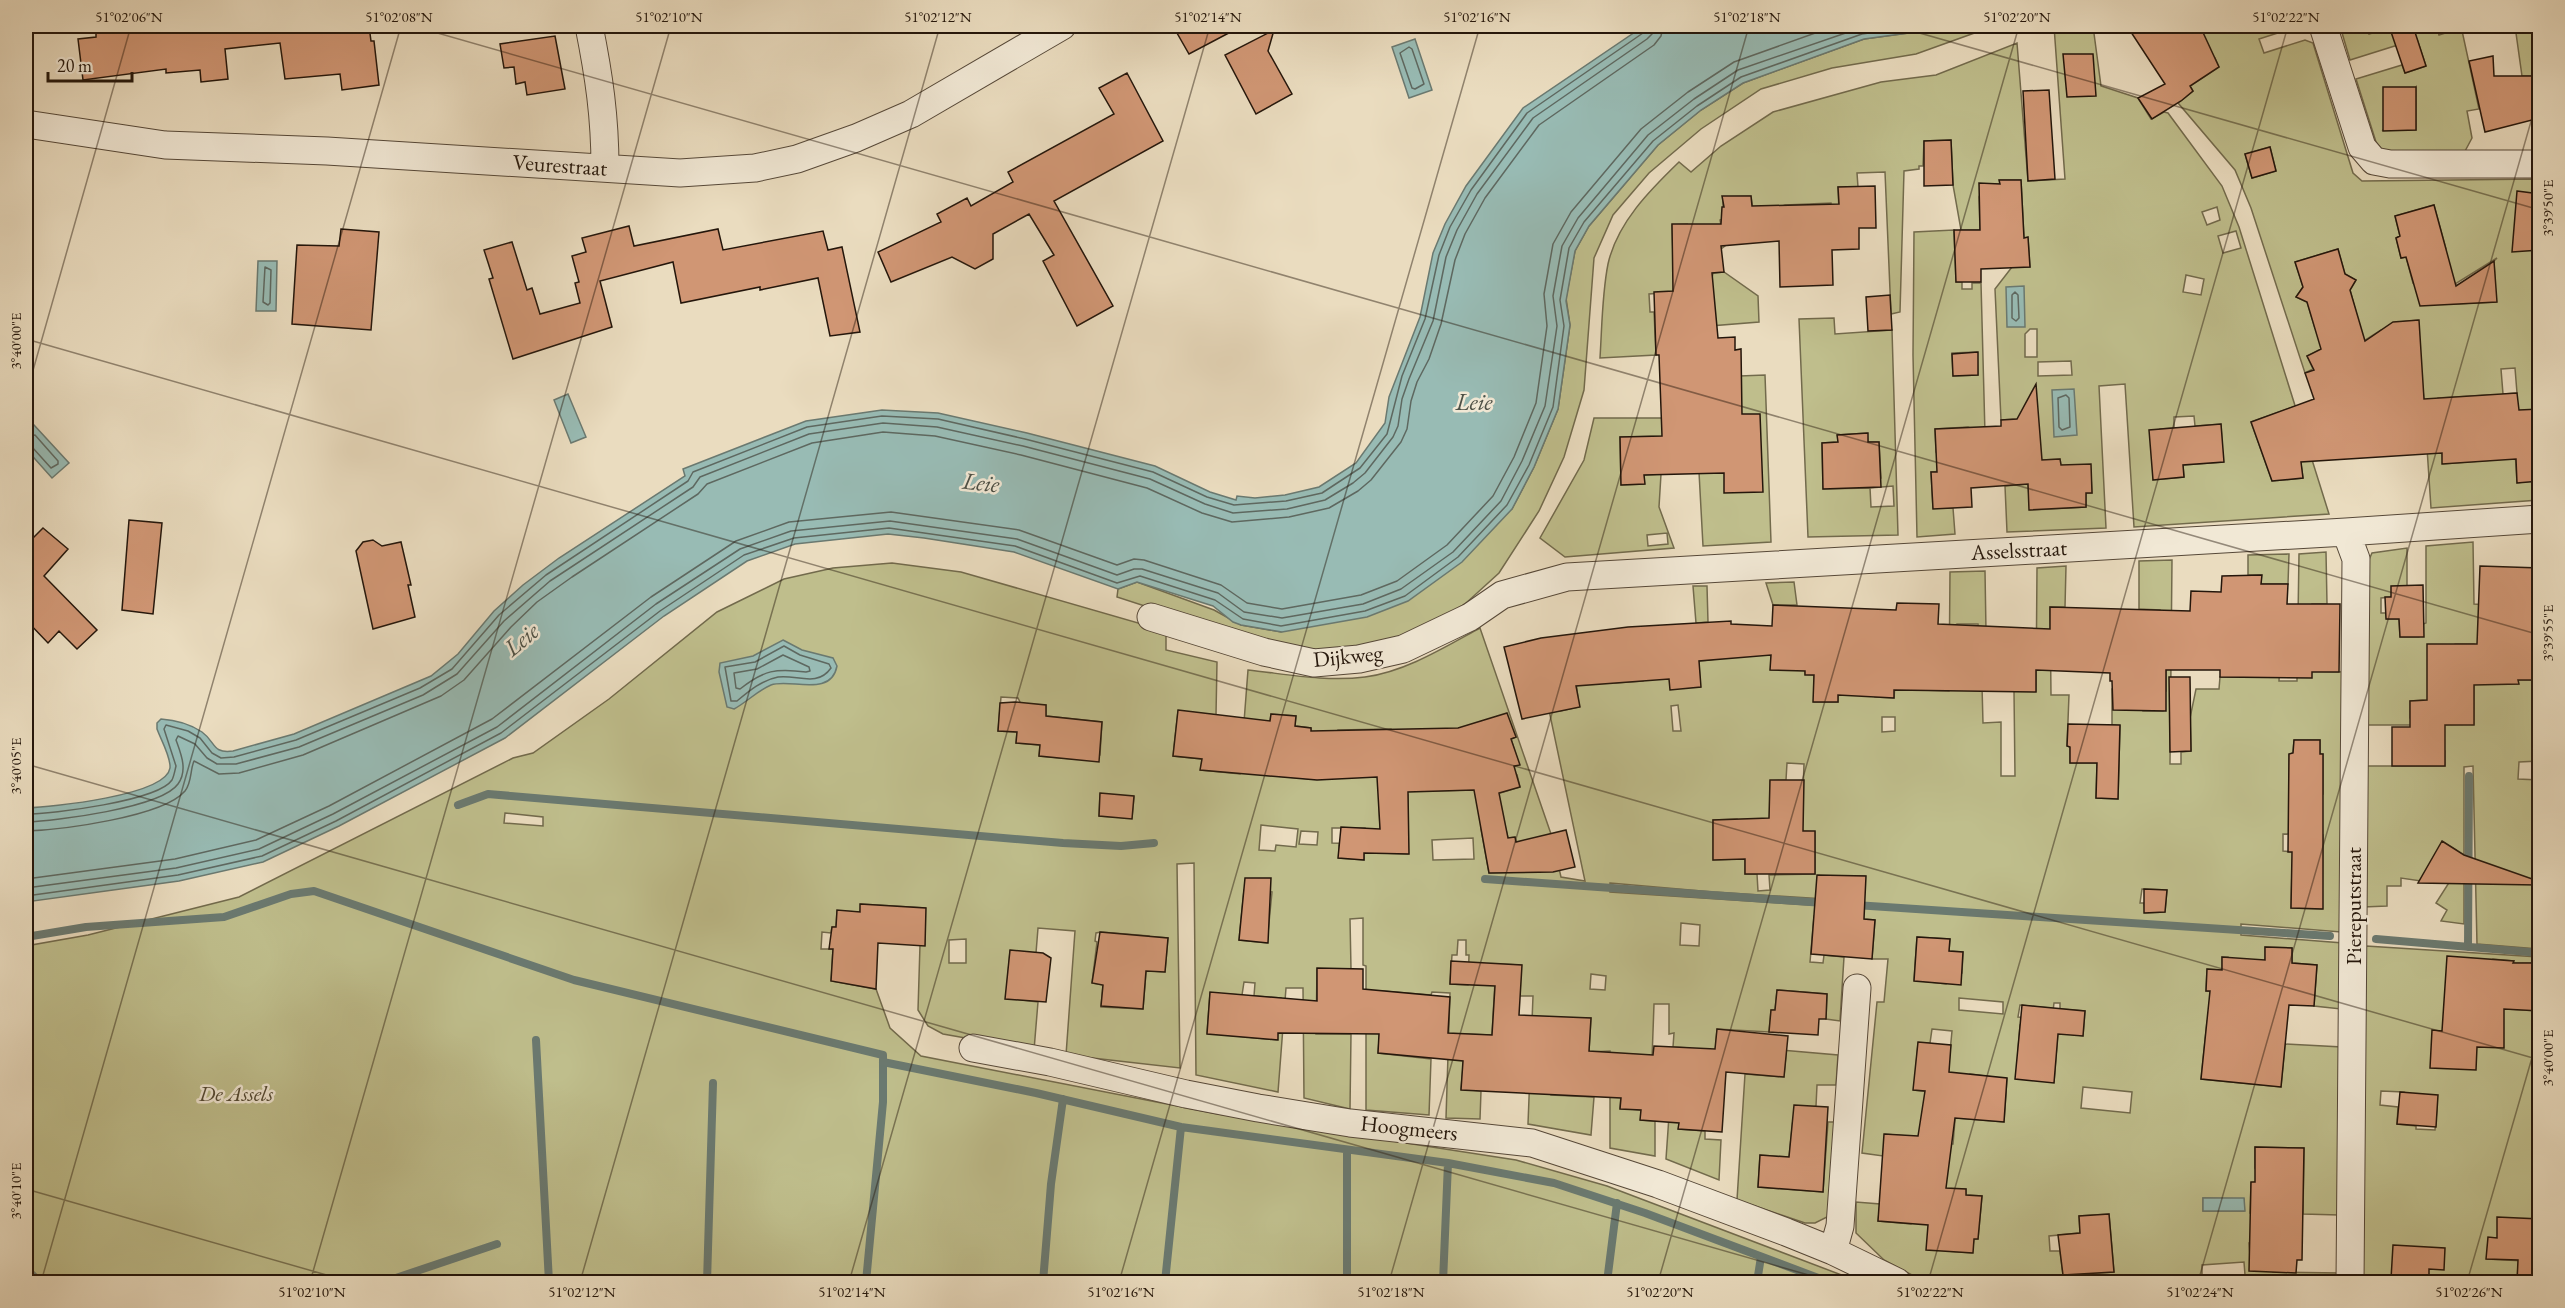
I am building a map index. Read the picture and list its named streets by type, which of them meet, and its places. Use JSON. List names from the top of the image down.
{
  "streets": {
    "street": [
      "Veurestraat",
      "Asselsstraat",
      "Dijkweg",
      "Piereputstraat",
      "Hoogmeers"
    ]
  },
  "crossings": [
    ["Asselsstraat", "Dijkweg"],
    ["Asselsstraat", "Piereputstraat"]
  ],
  "water": ["Leie"],
  "parks": ["De Assels"],
  "scale_bar": "20 m",
  "coordinates": [
    "51°02'06\"N",
    "51°02'08\"N",
    "51°02'10\"N",
    "51°02'12\"N",
    "51°02'14\"N",
    "51°02'16\"N",
    "51°02'18\"N",
    "51°02'20\"N",
    "51°02'22\"N",
    "3°39'50\"E",
    "3°40'00\"E",
    "3°39'55\"E",
    "3°40'05\"E",
    "3°40'10\"E",
    "51°02'24\"N",
    "51°02'26\"N"
  ]
}
